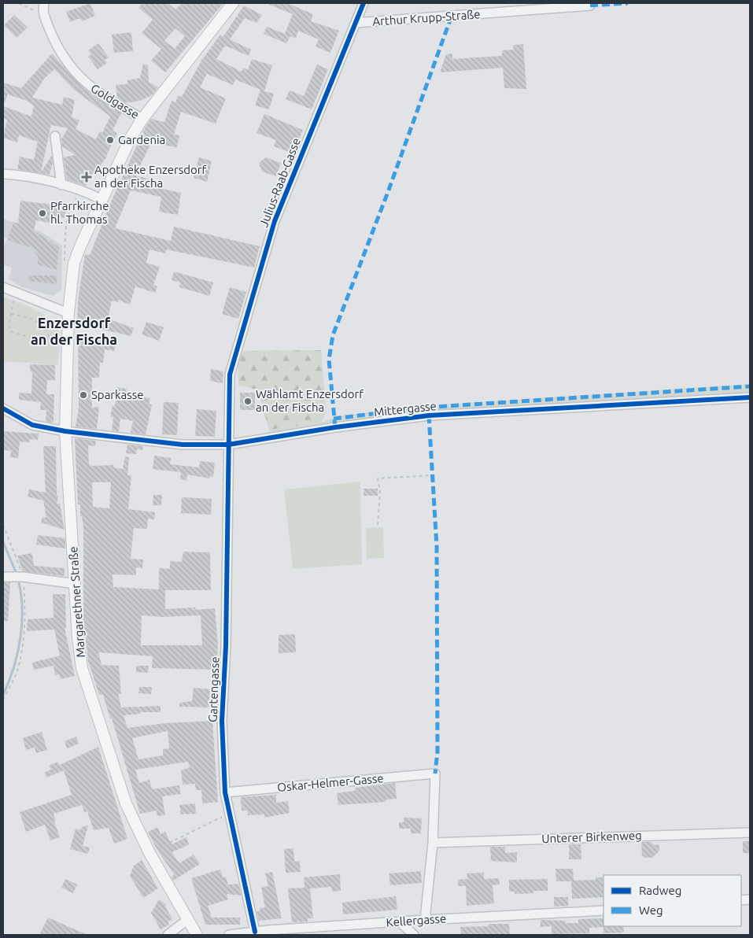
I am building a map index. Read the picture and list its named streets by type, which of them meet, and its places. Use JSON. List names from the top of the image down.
{
  "streets": {
    "main road": ["Margarethner Straße"],
    "street": [
      "Arthur Krupp-Straße",
      "Goldgasse",
      "Julius-Raab-Gasse",
      "Mittergasse",
      "Gartengasse",
      "Oskar-Helmer-Gasse",
      "Unterer Birkenweg",
      "Kellergasse"
    ]
  },
  "crossings": [
    ["Arthur Krupp-Straße", "Julius-Raab-Gasse"],
    ["Goldgasse", "Margarethner Straße"],
    ["Julius-Raab-Gasse", "Mittergasse"],
    ["Julius-Raab-Gasse", "Gartengasse"],
    ["Mittergasse", "Margarethner Straße"],
    ["Mittergasse", "Gartengasse"],
    ["Gartengasse", "Oskar-Helmer-Gasse"],
    ["Gartengasse", "Kellergasse"],
    ["Oskar-Helmer-Gasse", "Unterer Birkenweg"]
  ],
  "districts": ["Enzersdorf an der Fischa"],
  "places": {
    "other": [
      "Gardenia",
      "Pfarrkirche hl. Thomas",
      "Sparkasse",
      "Wählamt Enzersdorf an der Fischa"
    ],
    "health": ["Apotheke Enzersdorf an der Fischa"]
  },
  "legend": ["Radweg", "Weg"]
}
